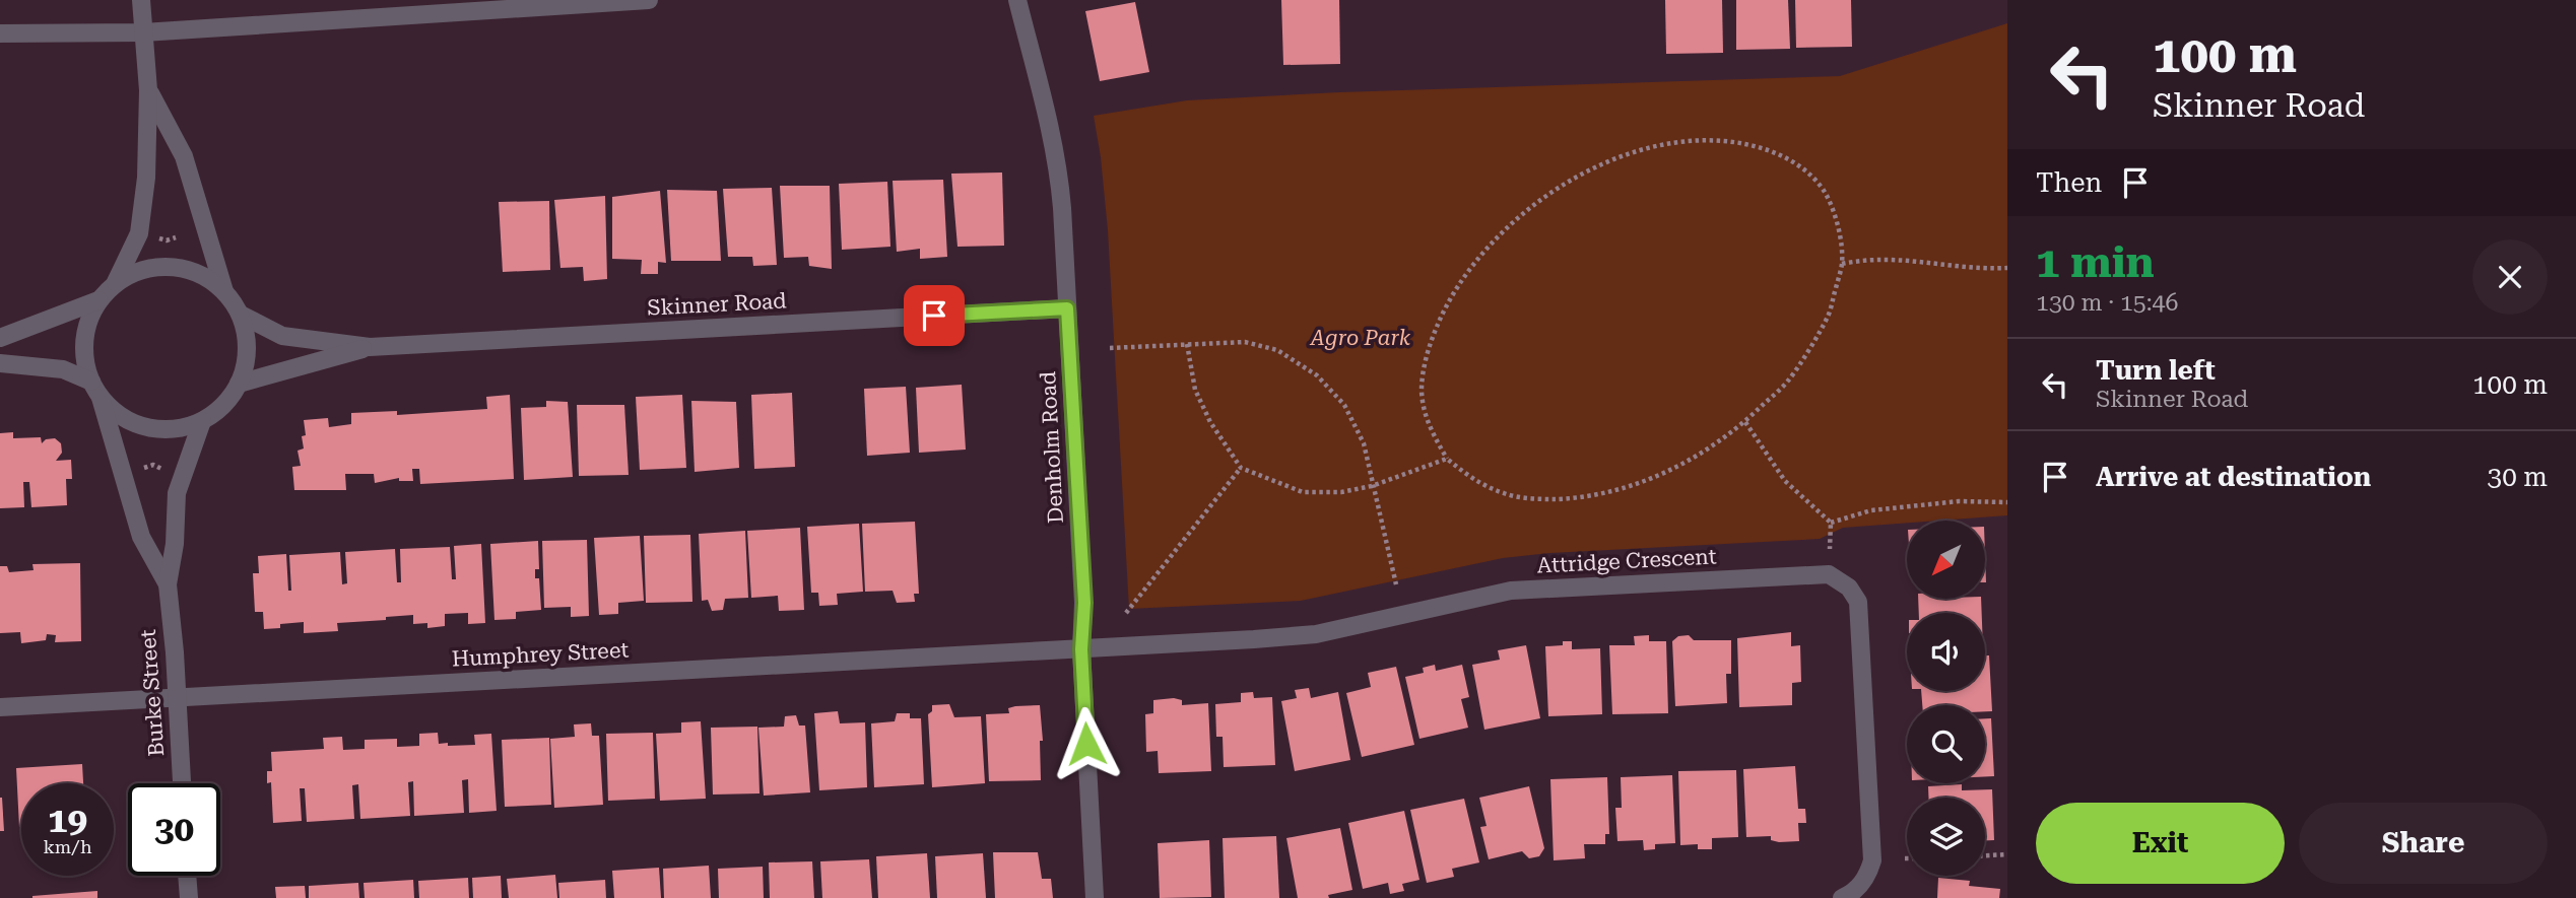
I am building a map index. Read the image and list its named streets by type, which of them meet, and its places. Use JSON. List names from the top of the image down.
{
  "streets": {
    "street": [
      "Skinner Road",
      "Denholm Road",
      "Attridge Crescent",
      "Humphrey Street",
      "Burke Street"
    ]
  },
  "crossings": [
    ["Skinner Road", "Denholm Road"],
    ["Skinner Road", "Burke Street"],
    ["Denholm Road", "Attridge Crescent"],
    ["Denholm Road", "Humphrey Street"],
    ["Attridge Crescent", "Humphrey Street"],
    ["Humphrey Street", "Burke Street"]
  ],
  "parks": ["Agro Park"],
  "north": "bottom left",
  "page": {
    "turn": ["100 m", "Skinner Road"],
    "then": "Then",
    "heading": ["1 min", "130 m · 15:46"],
    "list": [
      {
        "name": "Turn left",
        "note": "Skinner Road",
        "value": "100 m"
      },
      {
        "name": "Arrive at destination",
        "value": "30 m"
      }
    ],
    "speed": "19 km/h",
    "limit": "30",
    "buttons": ["Exit", "Share"]
  }
}
